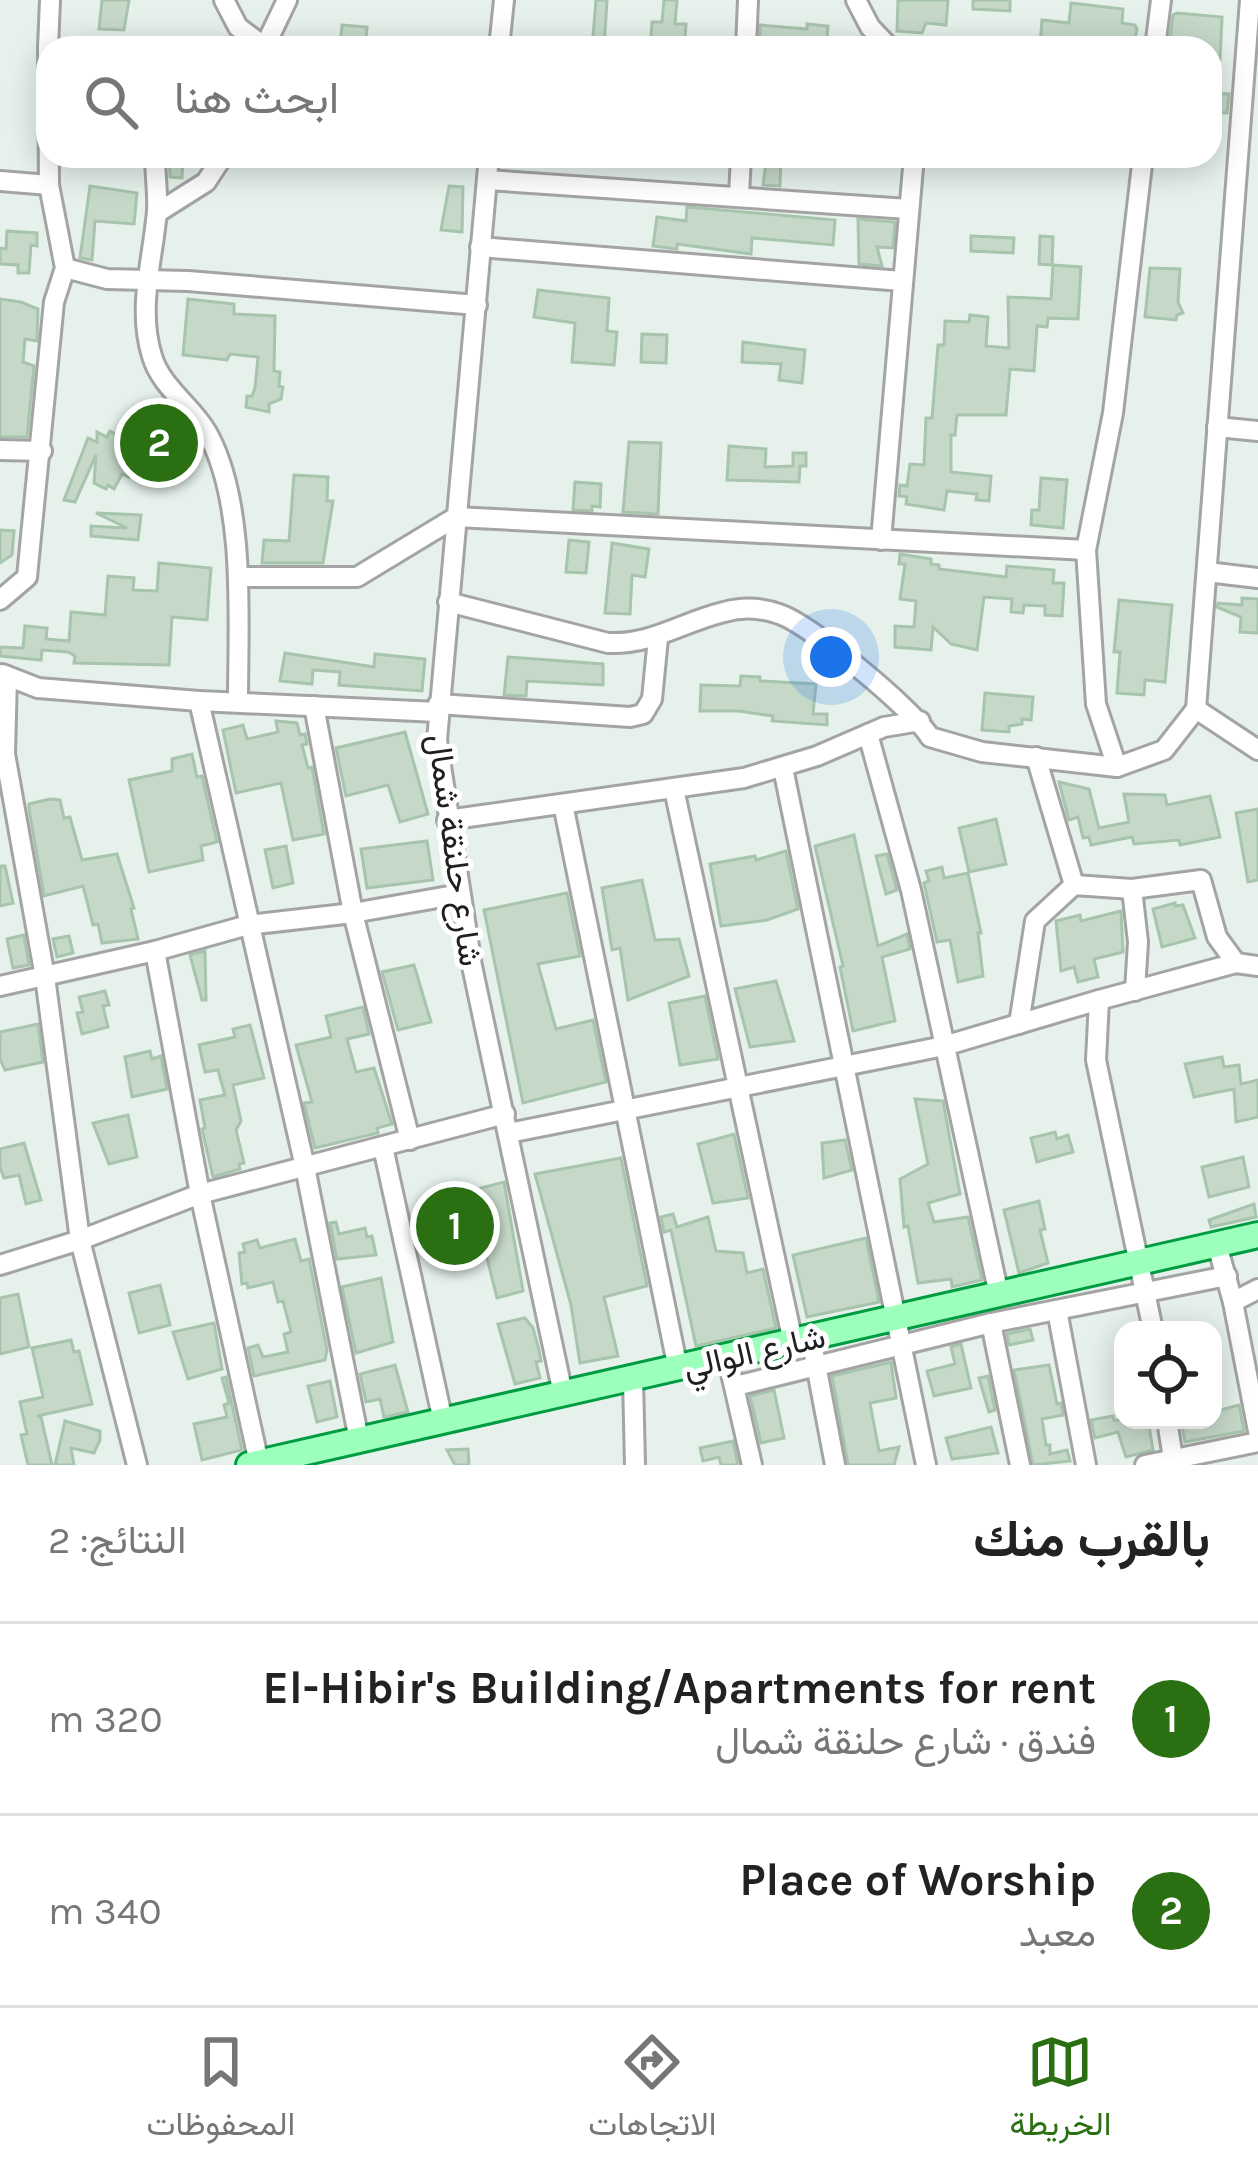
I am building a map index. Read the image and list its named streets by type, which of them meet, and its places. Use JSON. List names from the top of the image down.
{
  "streets": {
    "main road": ["شارع الوالي"],
    "street": ["شارع حلنقة شمال"]
  },
  "crossings": [
    ["شارع حلنقة شمال", "شارع الوالي"]
  ],
  "page": {
    "search": "ابحث هنا",
    "pins": ["2", "1"],
    "heading": ["بالقرب منك", "النتائج: 2"],
    "list": [
      {
        "mark": "1",
        "name": "El-Hibir's Building/Apartments for rent",
        "note": "فندق · شارع حلنقة شمال",
        "value": "320 m"
      },
      {
        "mark": "2",
        "name": "Place of Worship",
        "note": "معبد",
        "value": "340 m"
      }
    ],
    "nav": ["الخريطة", "الاتجاهات", "المحفوظات"]
  }
}
